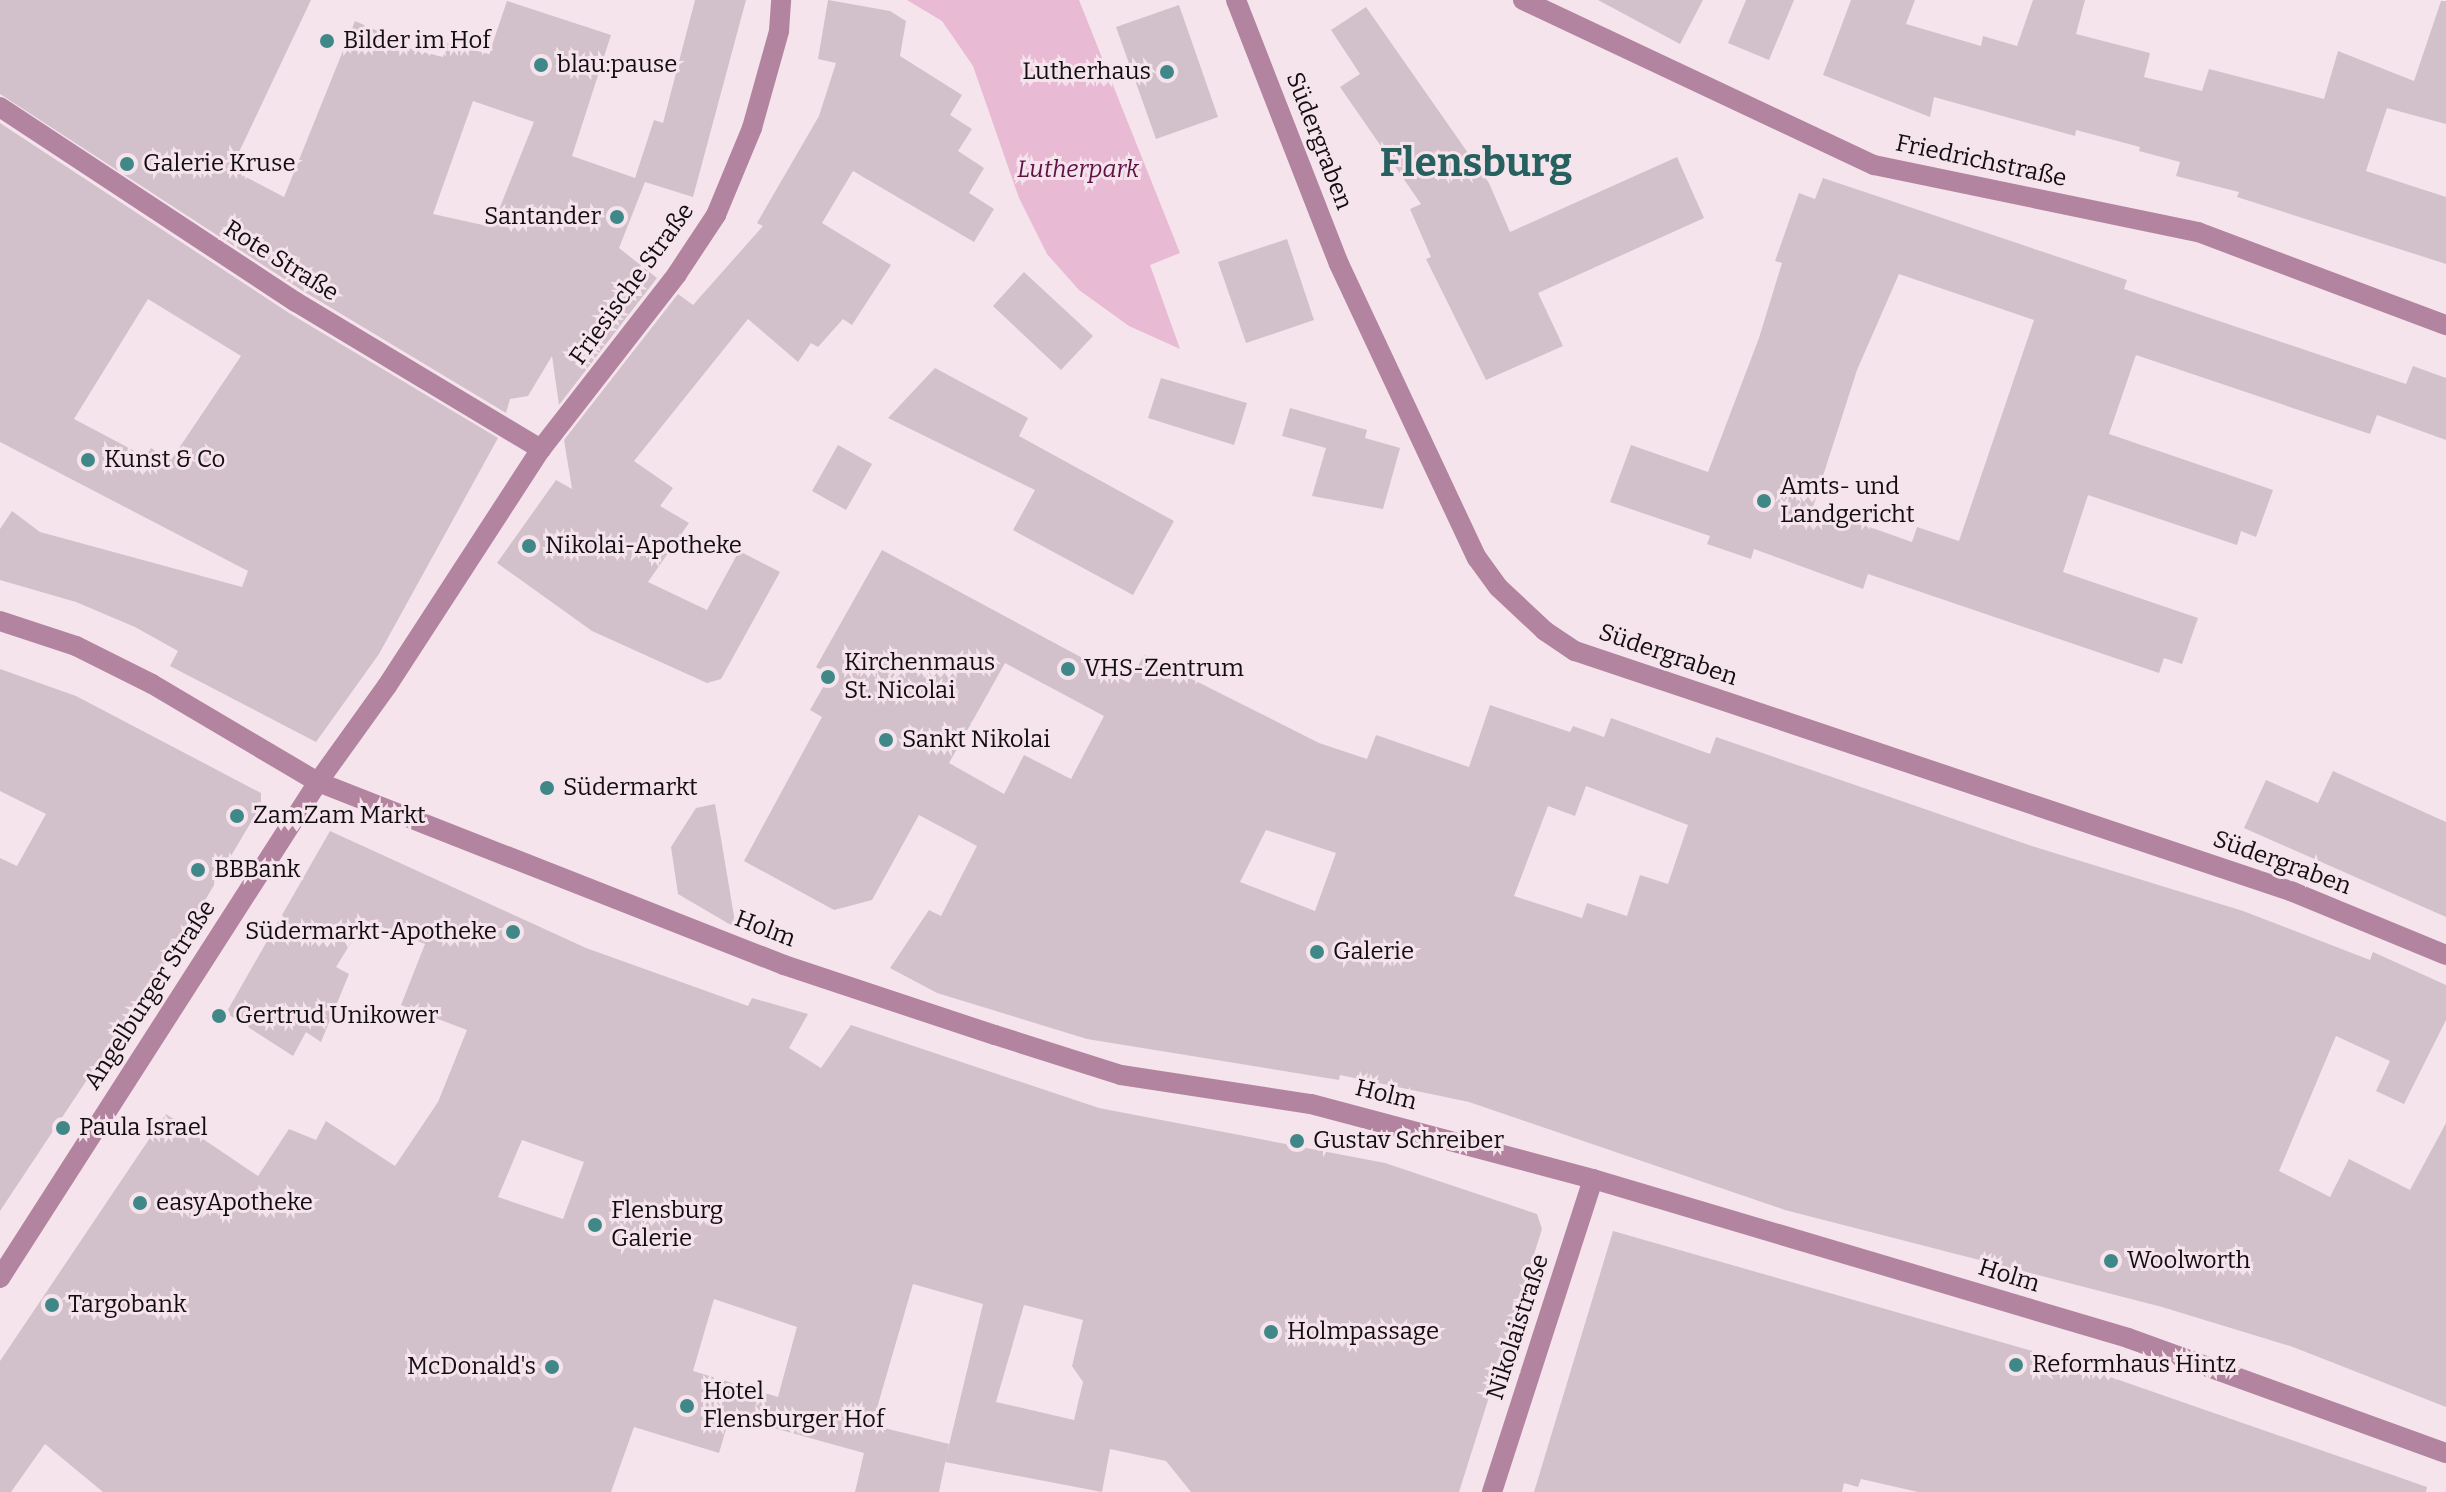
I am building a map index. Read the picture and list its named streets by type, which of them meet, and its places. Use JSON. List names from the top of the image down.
{
  "streets": {
    "street": [
      "Südergraben",
      "Friedrichstraße",
      "Rote Straße",
      "Friesische Straße",
      "Holm",
      "Angelburger Straße",
      "Nikolaistraße"
    ]
  },
  "crossings": [
    ["Rote Straße", "Friesische Straße"],
    ["Holm", "Angelburger Straße"],
    ["Holm", "Nikolaistraße"]
  ],
  "districts": ["Flensburg"],
  "parks": ["Lutherpark"],
  "places": [
    "Bilder im Hof",
    "blau:pause",
    "Lutherhaus",
    "Galerie Kruse",
    "Santander",
    "Kunst & Co",
    "Amts- und Landgericht",
    "Nikolai-Apotheke",
    "VHS-Zentrum",
    "Kirchenmaus St. Nicolai",
    "Sankt Nikolai",
    "Südermarkt",
    "ZamZam Markt",
    "BBBank",
    "Südermarkt-Apotheke",
    "Galerie",
    "Gertrud Unikower",
    "Paula Israel",
    "Gustav Schreiber",
    "easyApotheke",
    "Flensburg Galerie",
    "Woolworth",
    "Targobank",
    "Holmpassage",
    "Reformhaus Hintz",
    "McDonald's",
    "Hotel Flensburger Hof"
  ]
}
